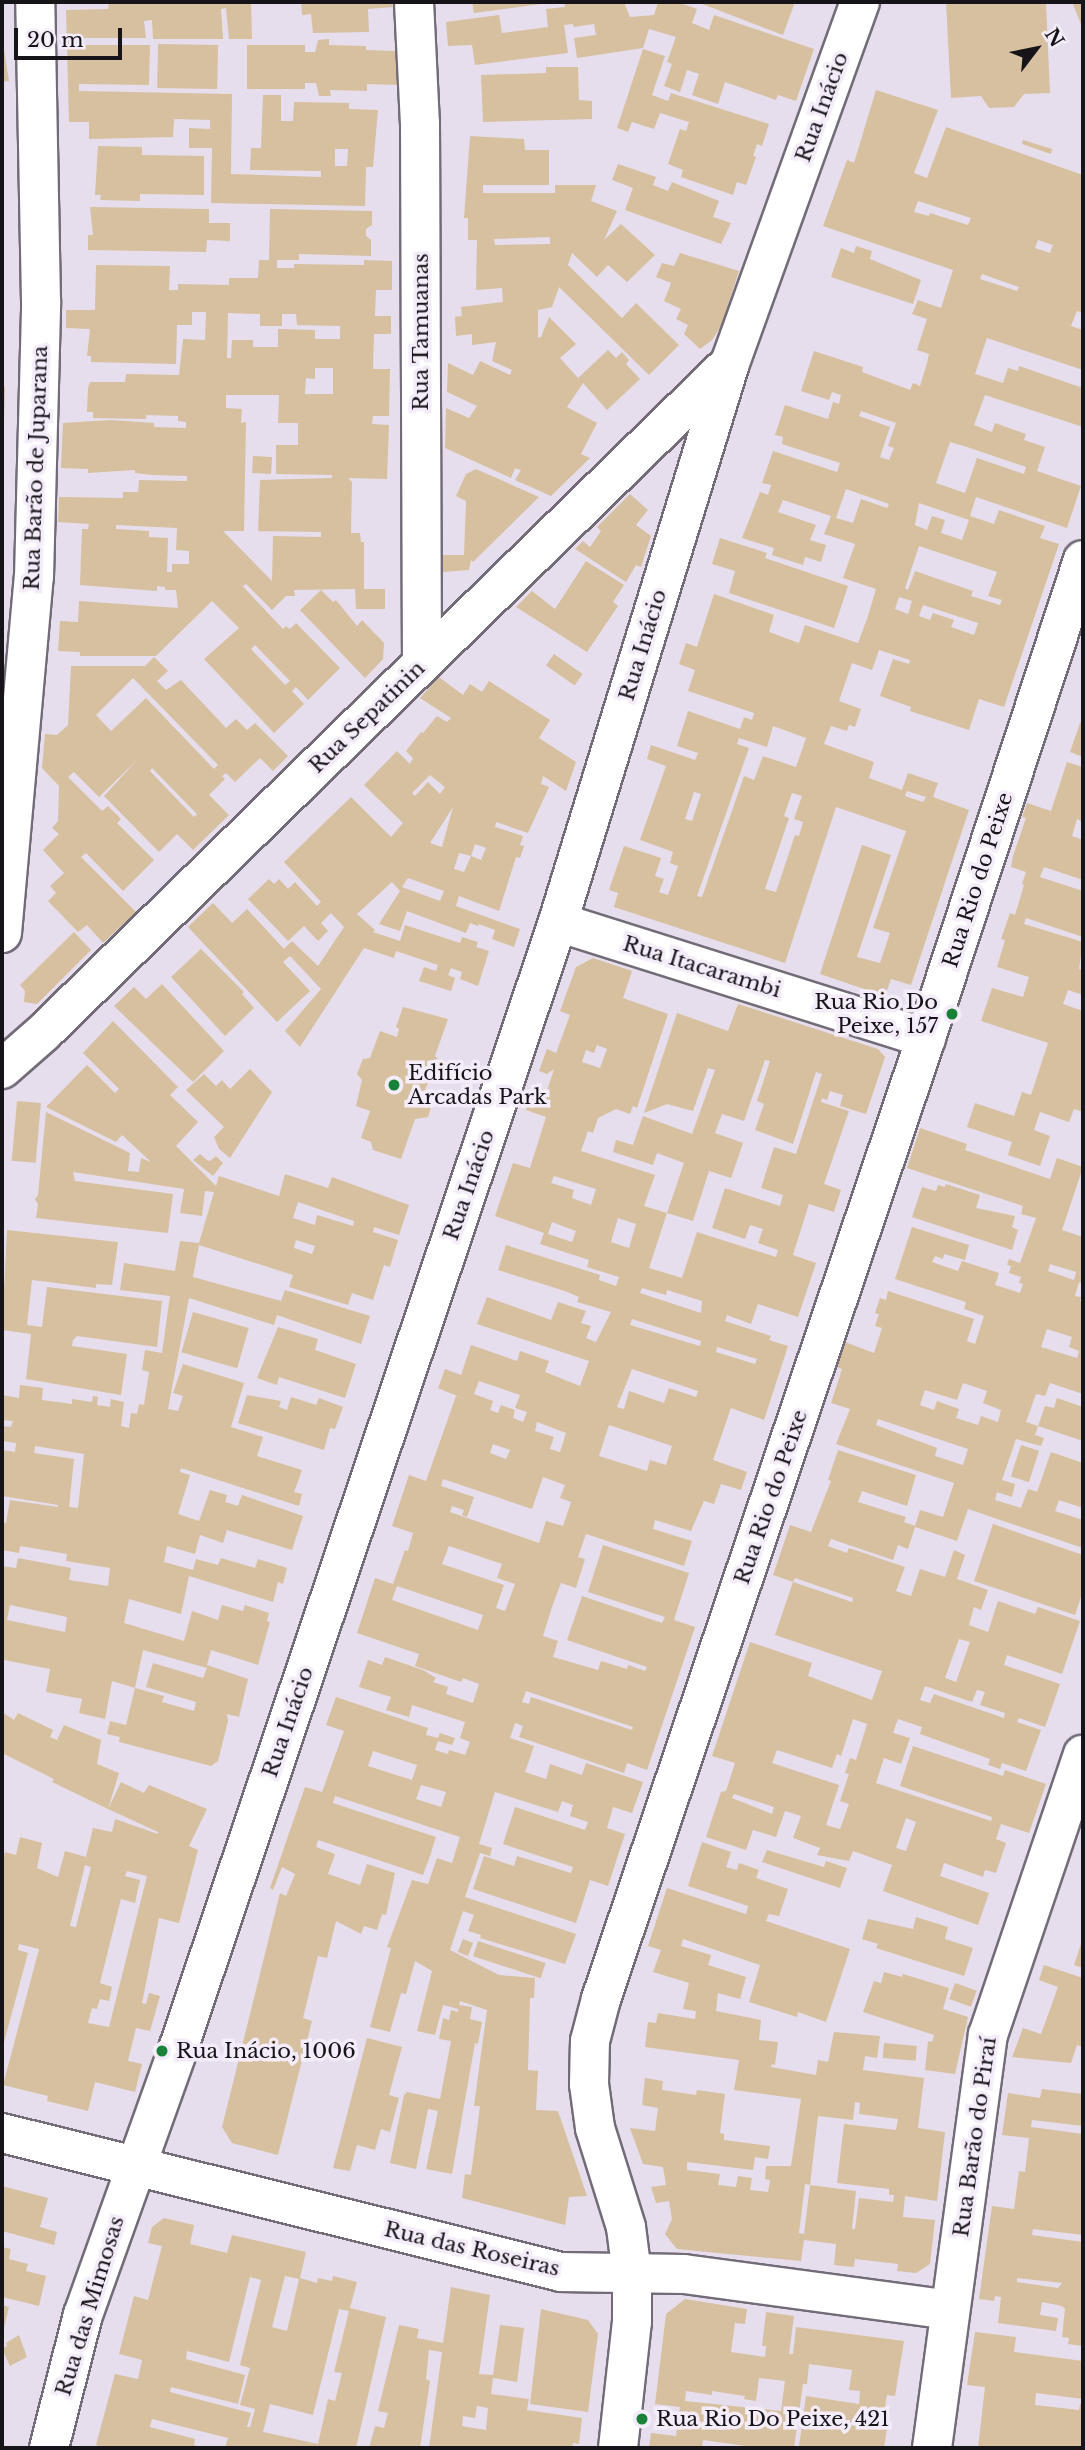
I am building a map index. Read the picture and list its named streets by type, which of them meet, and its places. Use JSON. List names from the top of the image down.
{
  "streets": {
    "street": [
      "Rua Inácio",
      "Rua Tamuanas",
      "Rua Barão de Juparana",
      "Rua Sepatinin",
      "Rua Rio do Peixe",
      "Rua Itacarambi",
      "Rua Barão do Piraí",
      "Rua das Roseiras",
      "Rua das Mimosas"
    ]
  },
  "crossings": [
    ["Rua Inácio", "Rua Sepatinin"],
    ["Rua Inácio", "Rua Itacarambi"],
    ["Rua Inácio", "Rua das Roseiras"],
    ["Rua Inácio", "Rua das Mimosas"],
    ["Rua Tamuanas", "Rua Sepatinin"],
    ["Rua Rio do Peixe", "Rua Itacarambi"],
    ["Rua Rio do Peixe", "Rua das Roseiras"],
    ["Rua Barão do Piraí", "Rua das Roseiras"],
    ["Rua das Roseiras", "Rua das Mimosas"]
  ],
  "places": [
    "Rua Rio Do Peixe, 157",
    "Edifício Arcadas Park",
    "Rua Inácio, 1006",
    "Rua Rio Do Peixe, 421"
  ],
  "scale_bar": "20 m",
  "north": "top right"
}
